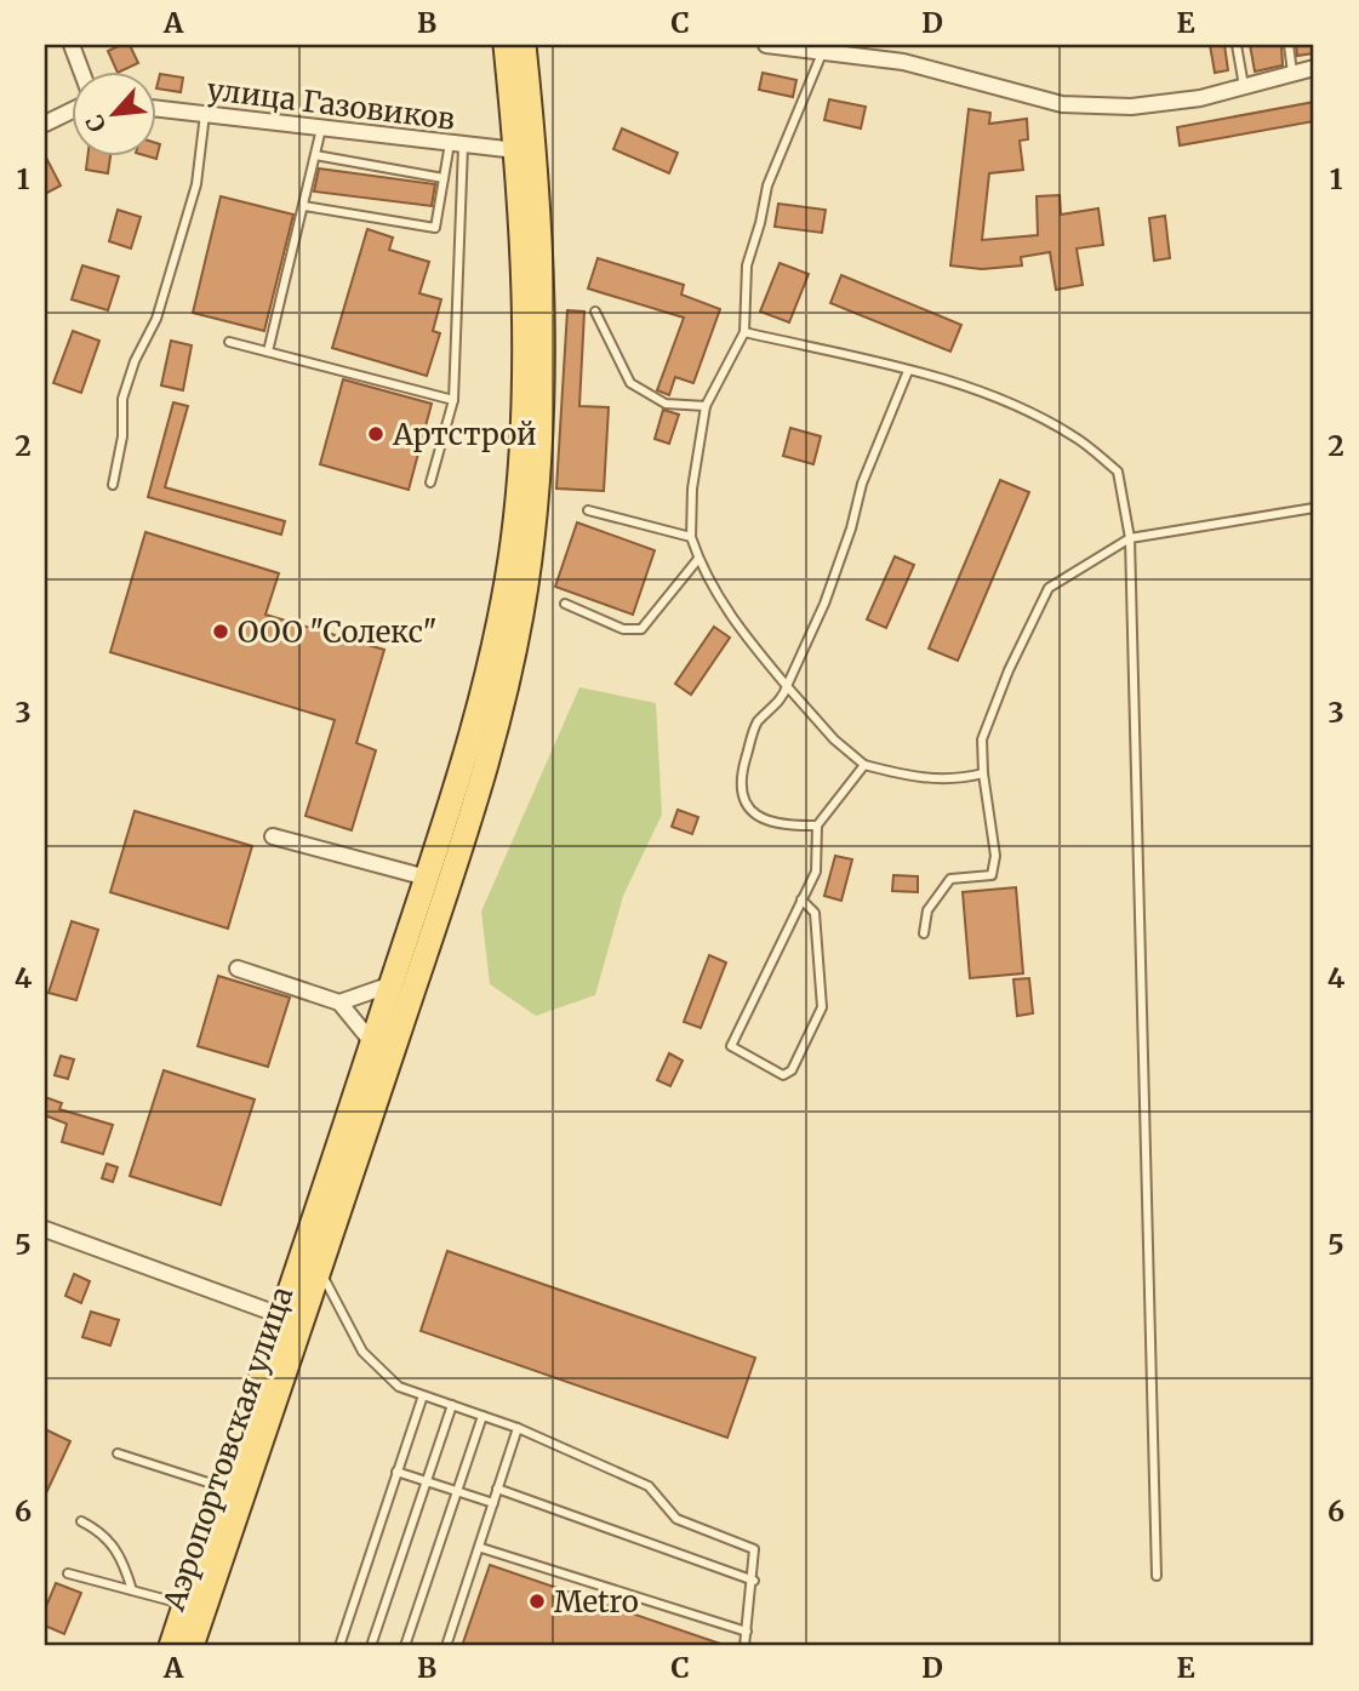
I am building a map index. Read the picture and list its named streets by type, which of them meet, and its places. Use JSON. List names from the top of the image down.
{
  "streets": {
    "main road": ["Аэропортовская улица"],
    "street": ["улица Газовиков"]
  },
  "crossings": [
    ["улица Газовиков", "Аэропортовская улица"]
  ],
  "places": ["Артстрой", "ООО \"Солекс\"", "Metro"],
  "north": "bottom left",
  "grid": {
    "columns": [
      "A",
      "B",
      "C",
      "D",
      "E"
    ],
    "rows": [
      "1",
      "2",
      "3",
      "4",
      "5",
      "6"
    ]
  }
}
